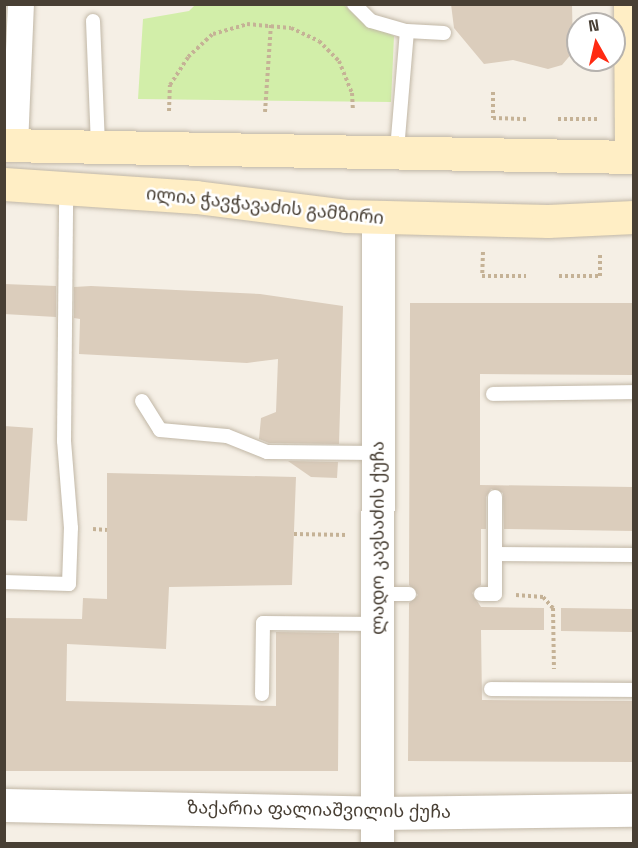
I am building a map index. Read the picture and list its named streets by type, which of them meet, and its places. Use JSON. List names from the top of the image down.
{
  "streets": {
    "main road": ["ილია ჭავჭავაძის გამზირი"],
    "street": ["ლადო კავსაძის ქუჩა", "ზაქარია ფალიაშვილის ქუჩა"]
  },
  "crossings": [
    ["ილია ჭავჭავაძის გამზირი", "ლადო კავსაძის ქუჩა"],
    ["ლადო კავსაძის ქუჩა", "ზაქარია ფალიაშვილის ქუჩა"]
  ],
  "north": "top"
}
